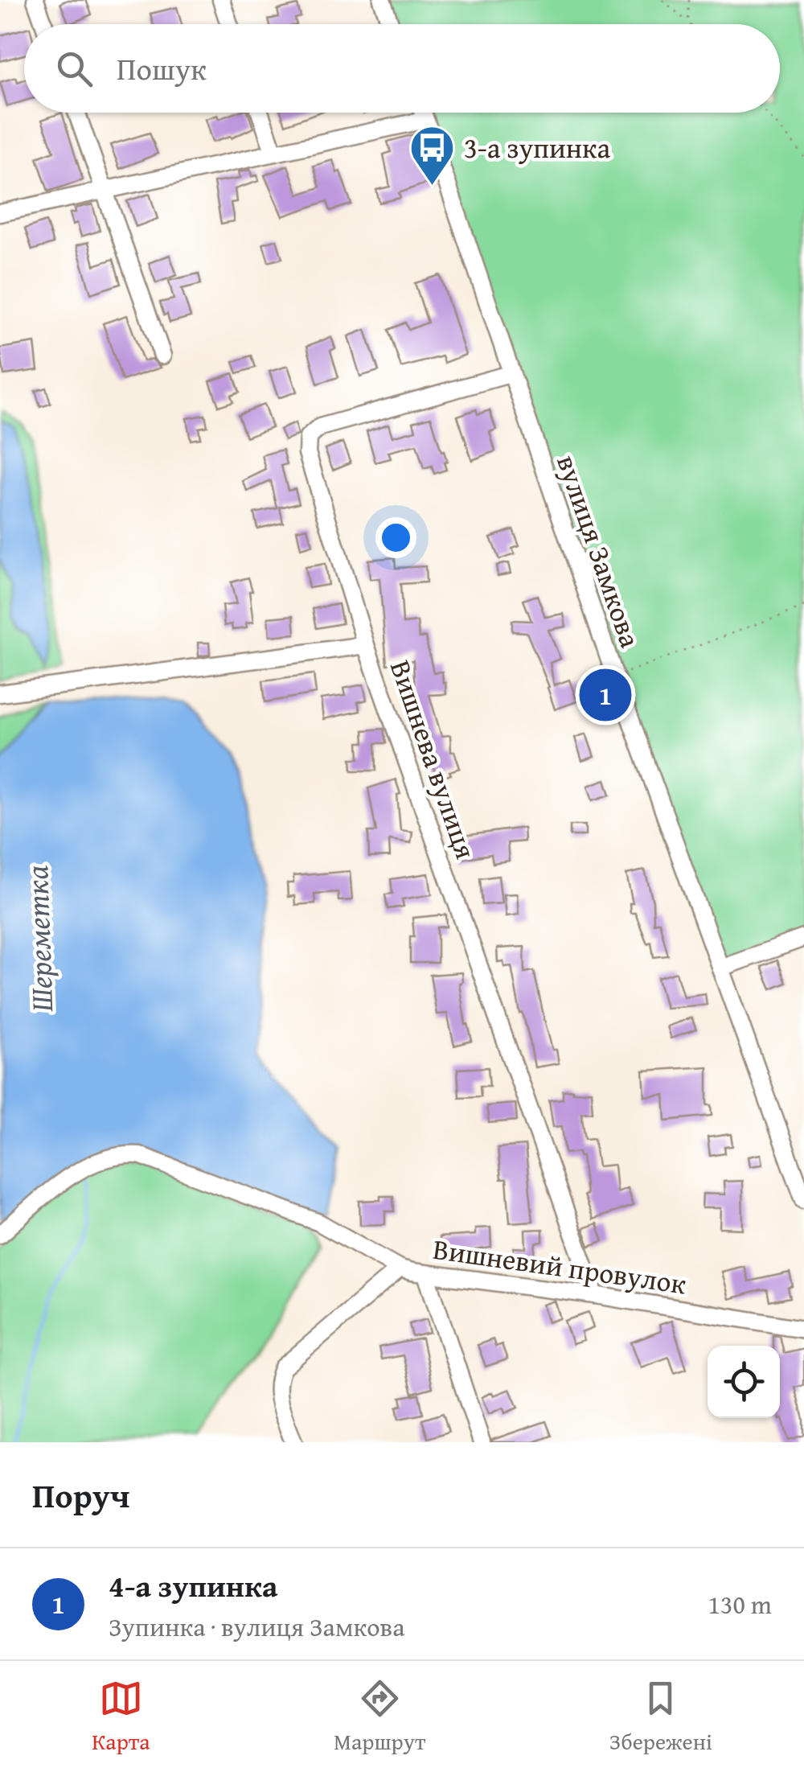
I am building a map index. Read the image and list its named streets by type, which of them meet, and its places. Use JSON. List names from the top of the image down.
{
  "streets": {
    "street": ["вулиця Замкова", "Вишнева вулиця", "Вишневий провулок"]
  },
  "crossings": [
    ["вулиця Замкова", "Вишнева вулиця"],
    ["Вишнева вулиця", "Вишневий провулок"]
  ],
  "water": ["Шереметка"],
  "places": {
    "bus stop": ["3-а зупинка"]
  },
  "page": {
    "search": "Пошук",
    "pins": "1",
    "heading": "Поруч",
    "list": [
      {
        "mark": "1",
        "name": "4-а зупинка",
        "note": "Зупинка · вулиця Замкова",
        "value": "130 m"
      }
    ],
    "nav": ["Карта", "Маршрут", "Збережені"]
  }
}
